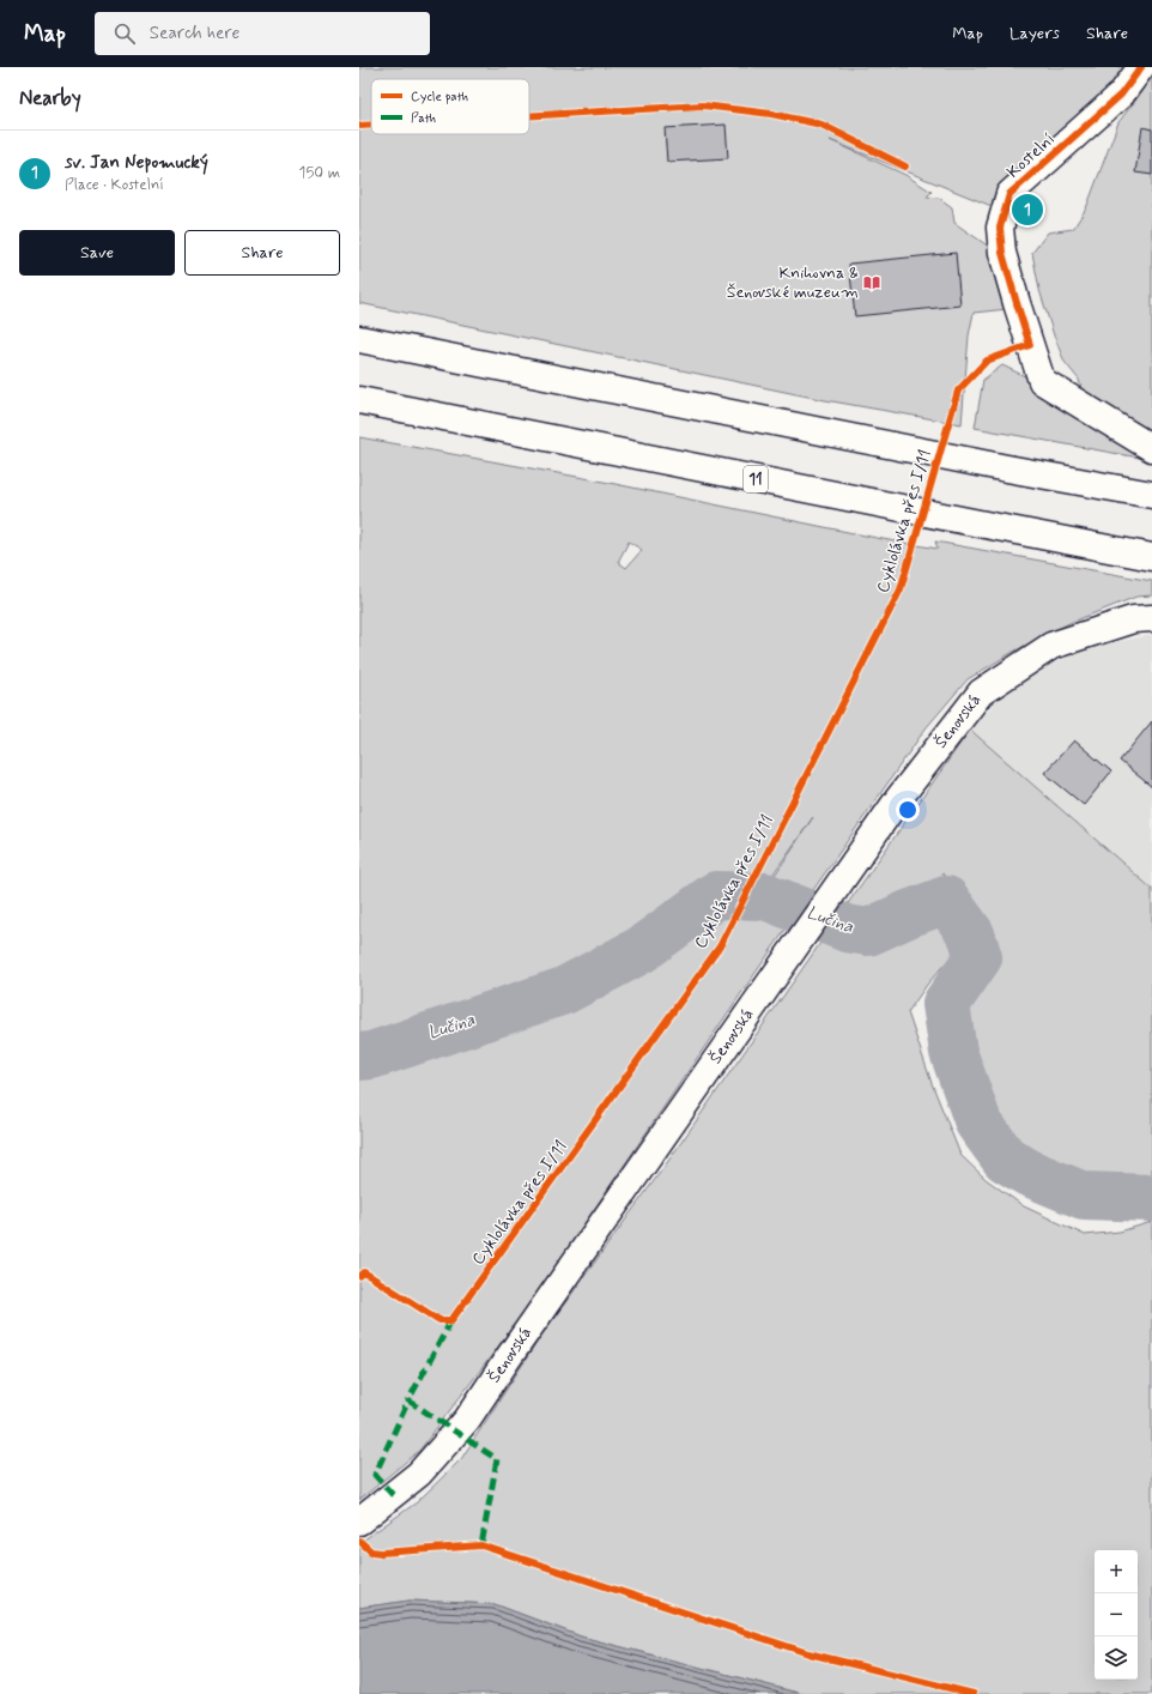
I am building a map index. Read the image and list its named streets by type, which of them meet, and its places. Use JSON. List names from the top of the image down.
{
  "streets": {
    "main road": ["Kostelní", "11", "Šenovská"],
    "cycle path": ["Cyklolávka přes I/11"]
  },
  "water": ["Lučina"],
  "places": {
    "library": ["Knihovna & Šenovské muzeum"]
  },
  "legend": ["Cycle path", "Path"],
  "page": {
    "header": "Map",
    "search": "Search here",
    "nav": ["Map", "Layers", "Share"],
    "heading": "Nearby",
    "list": [
      {
        "mark": "1",
        "name": "sv. Jan Nepomucký",
        "note": "Place · Kostelní",
        "value": "150 m"
      }
    ],
    "pins": "1",
    "buttons": ["Save", "Share"],
    "map_buttons": ["+", "−"]
  }
}
